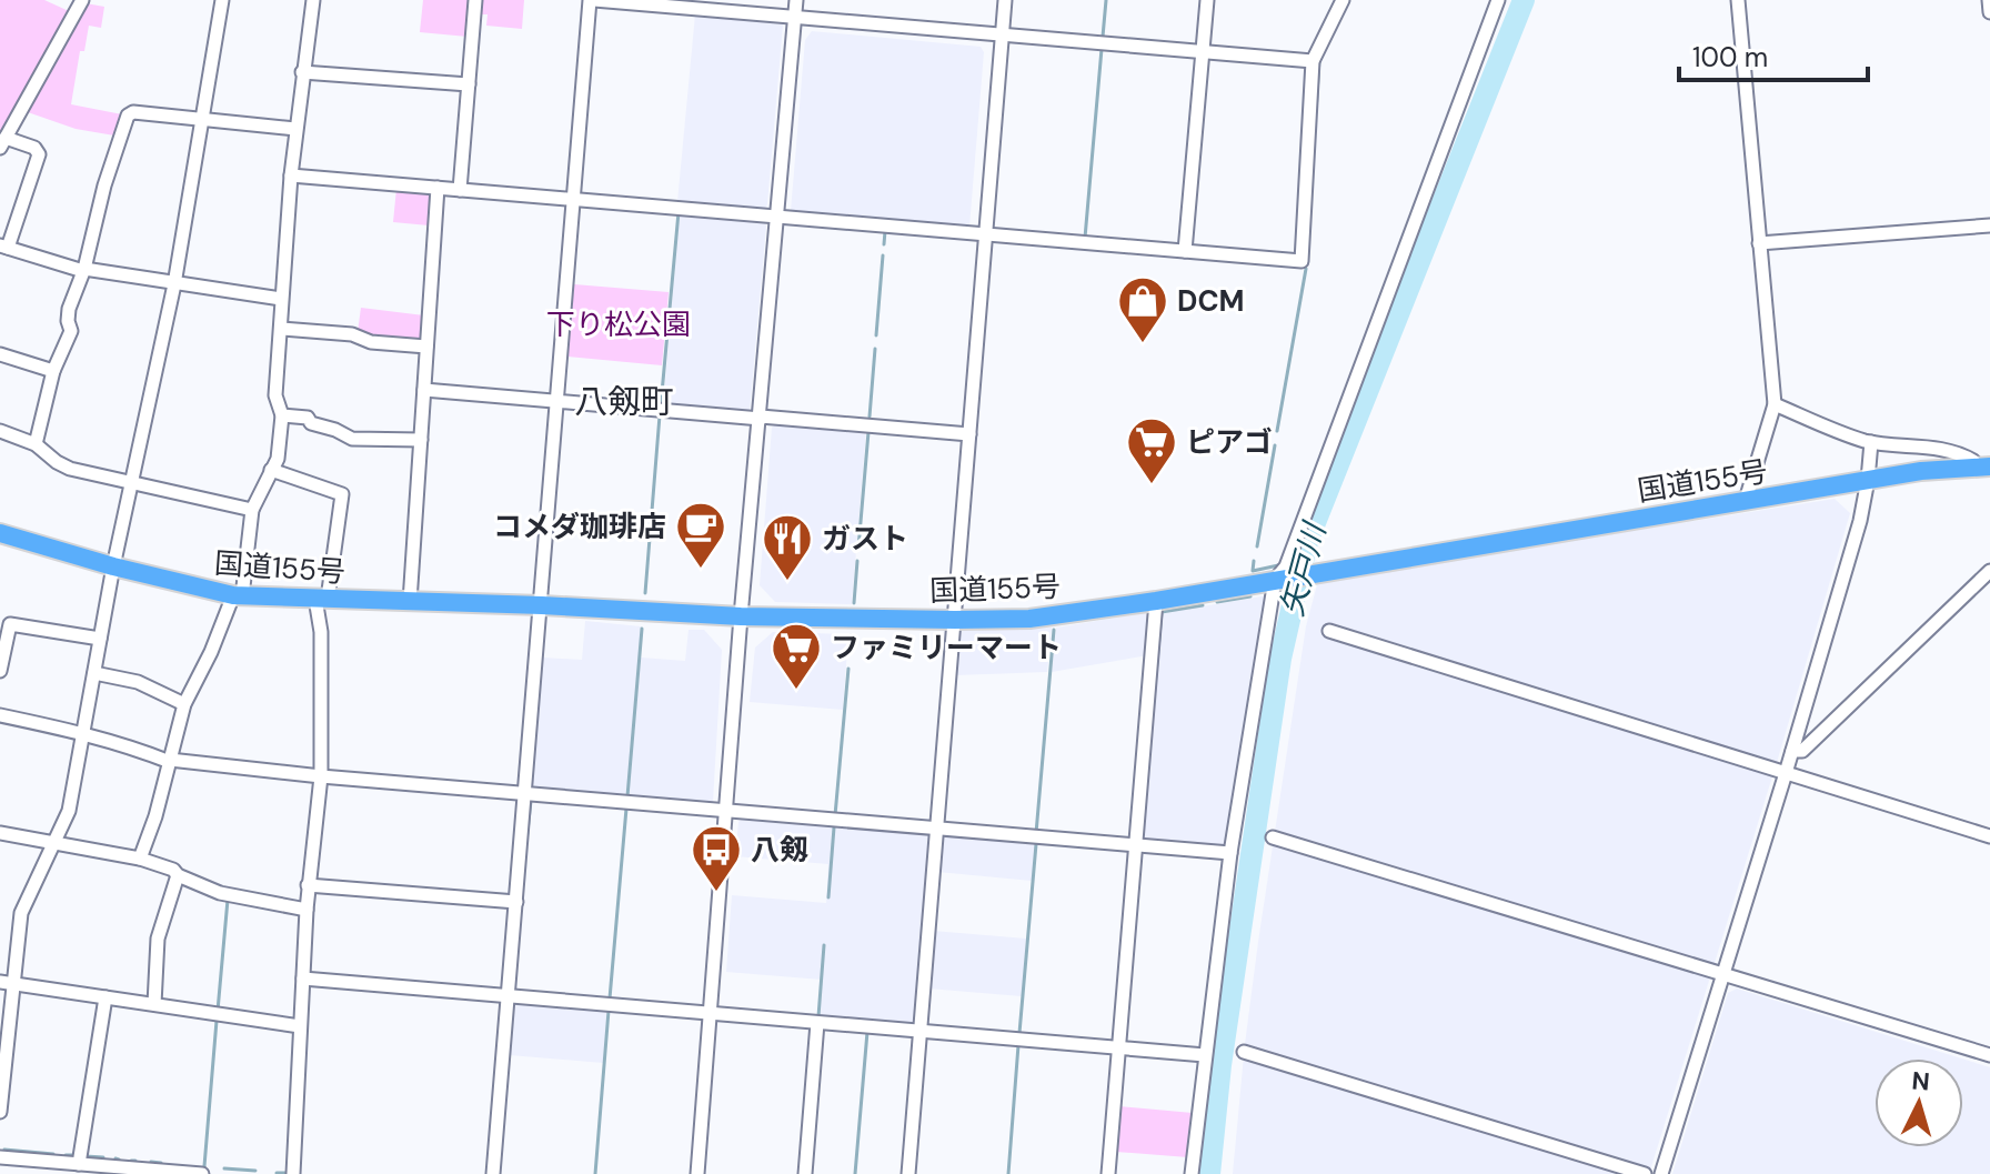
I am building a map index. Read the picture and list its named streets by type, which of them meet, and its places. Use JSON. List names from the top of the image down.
{
  "streets": {
    "highway": ["国道155号"]
  },
  "districts": ["八剱町"],
  "water": ["矢戸川"],
  "parks": ["下り松公園"],
  "places": {
    "shop": ["DCM"],
    "supermarket": ["ピアゴ", "ファミリーマート"],
    "cafe": ["コメダ珈琲店"],
    "restaurant": ["ガスト"],
    "bus stop": ["八剱"]
  },
  "scale_bar": "100 m",
  "north": "top"
}
